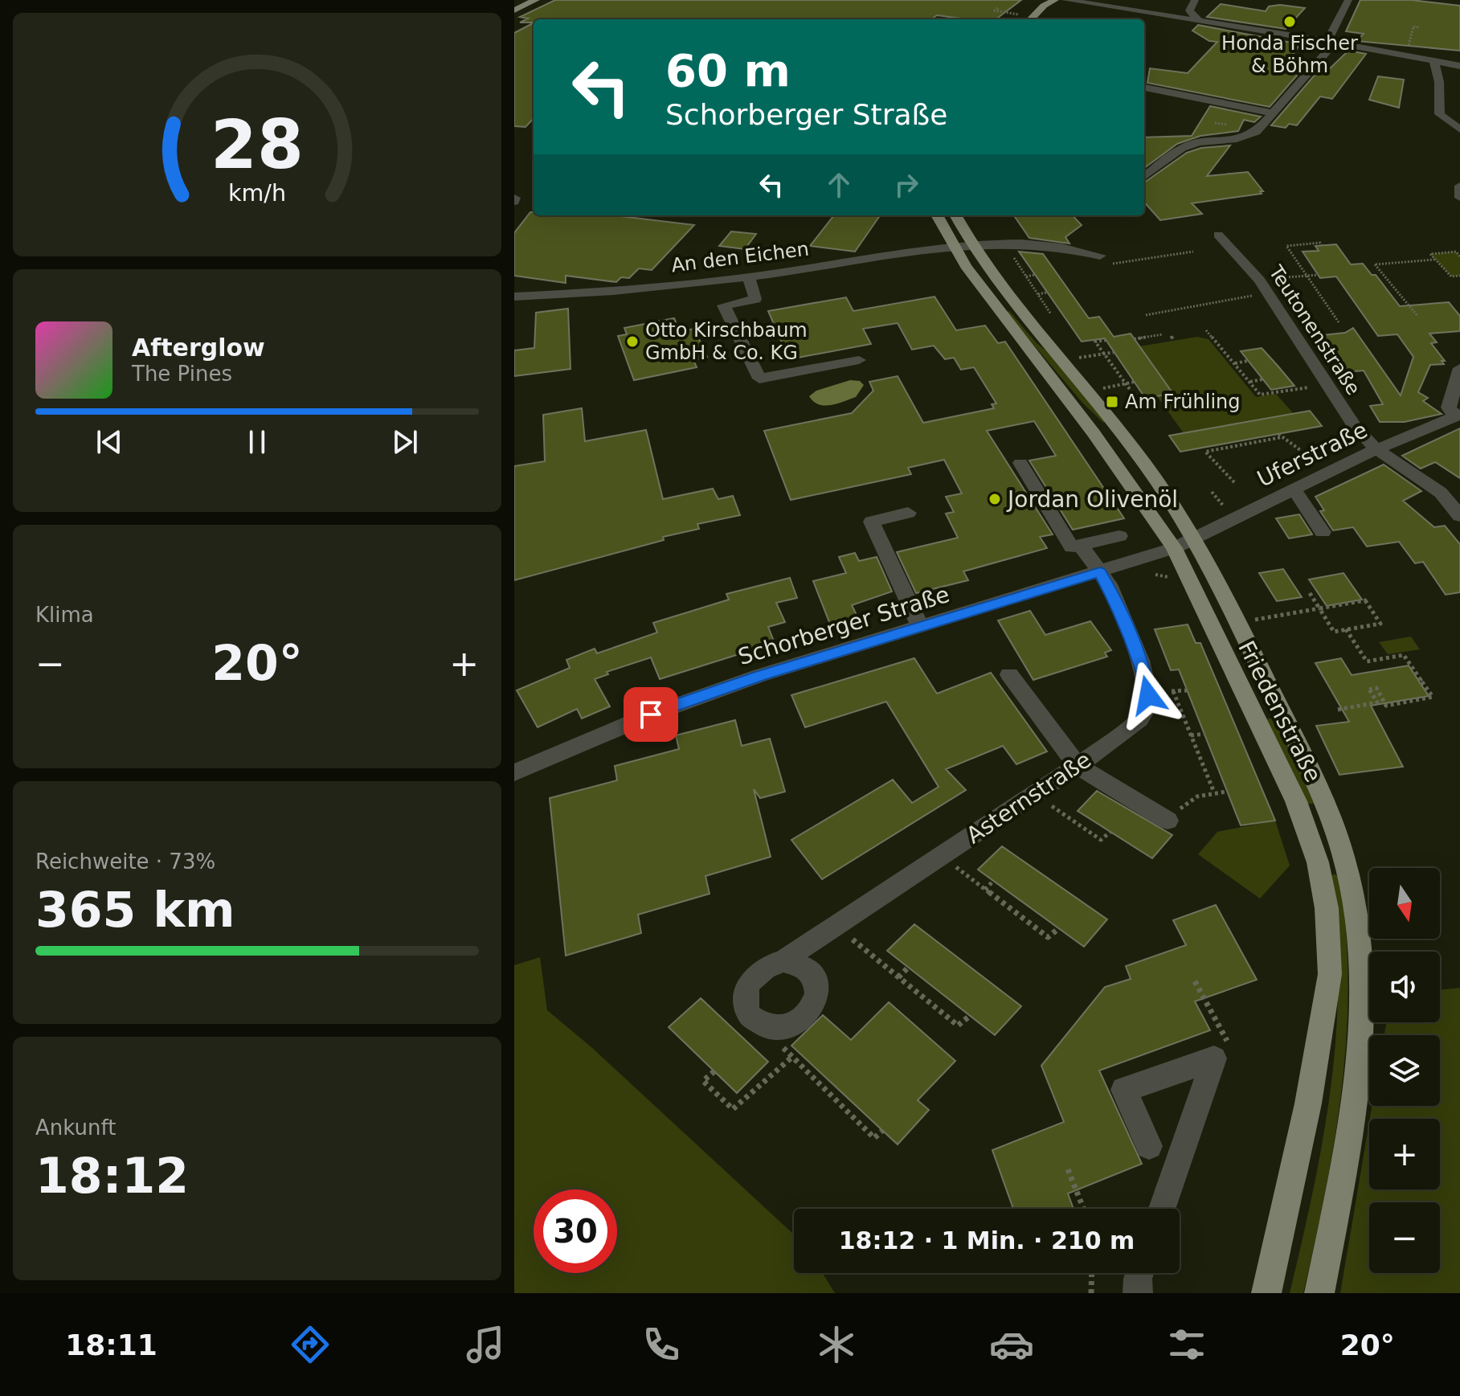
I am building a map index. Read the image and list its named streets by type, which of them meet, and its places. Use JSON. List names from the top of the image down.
{
  "streets": {
    "main road": ["Friedenstraße"],
    "street": [
      "An den Eichen",
      "Teutonenstraße",
      "Uferstraße",
      "Schorberger Straße",
      "Asternstraße"
    ]
  },
  "crossings": [
    ["An den Eichen", "Friedenstraße"],
    ["Teutonenstraße", "Uferstraße"],
    ["Uferstraße", "Schorberger Straße"],
    ["Uferstraße", "Friedenstraße"],
    ["Schorberger Straße", "Friedenstraße"],
    ["Schorberger Straße", "Asternstraße"]
  ],
  "places": {
    "other": ["Honda Fischer & Böhm", "Otto Kirschbaum GmbH & Co. KG", "Jordan Olivenöl"],
    "transit": ["Am Frühling"]
  },
  "north": "bottom",
  "page": {
    "turn": ["60 m", "Schorberger Straße"],
    "song": ["Afterglow", "The Pines"],
    "tile": [
      "Klima",
      ["Reichweite · 73%", "365 km"],
      ["Ankunft", "18:12"]
    ],
    "heat": ["−", "20°", "+"],
    "map_buttons": ["+", "−"],
    "limit": "30",
    "trip": "18:12 · 1 Min. · 210 m",
    "tabs": ["18:11", "20°"],
    "gauge": ["28", "km/h"]
  }
}
